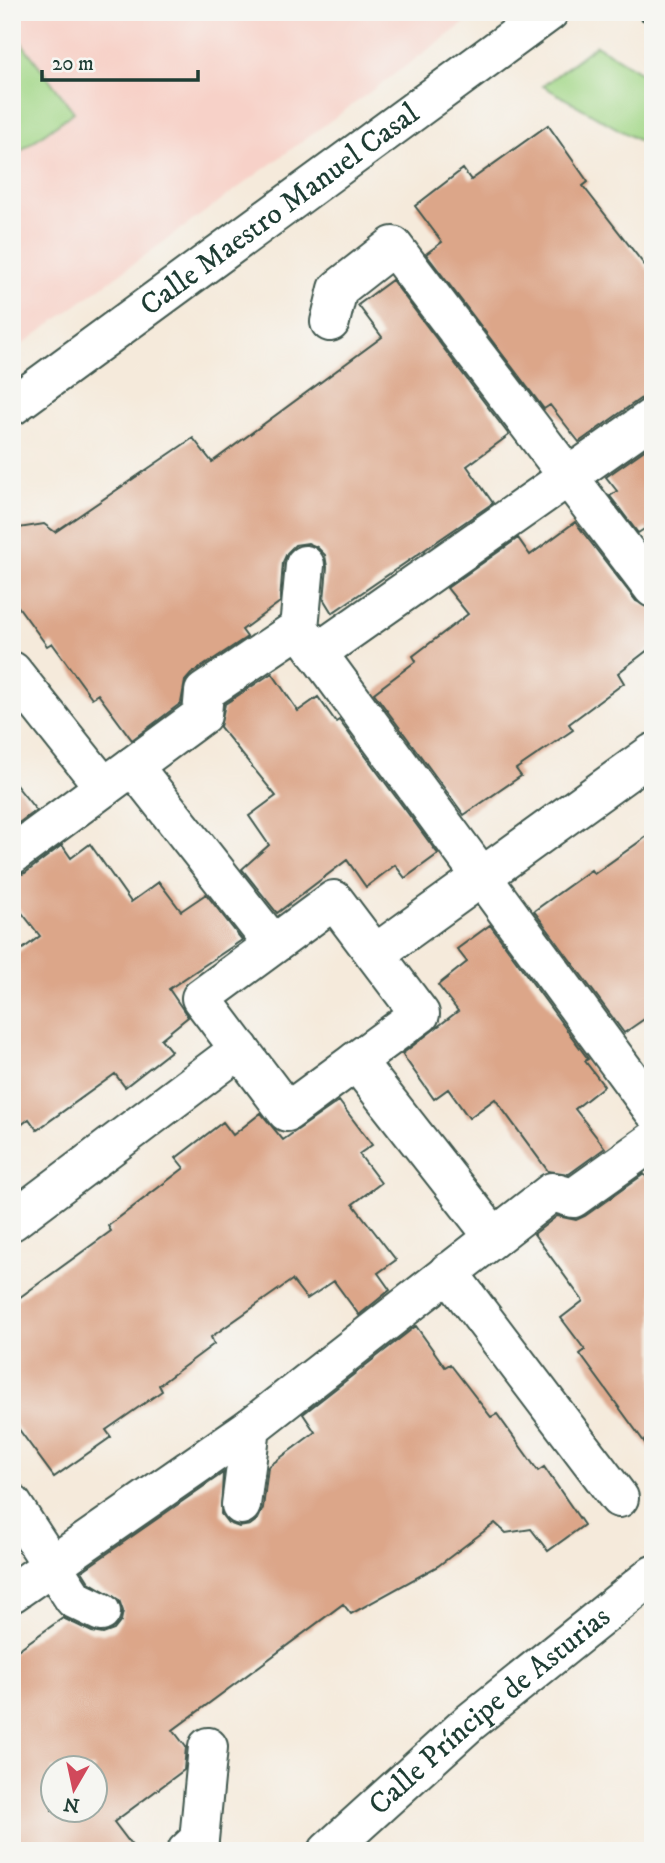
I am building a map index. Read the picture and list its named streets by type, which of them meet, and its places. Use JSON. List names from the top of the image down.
{
  "streets": {
    "street": ["Calle Maestro Manuel Casal", "Calle Príncipe de Asturias"]
  },
  "scale_bar": "20 m",
  "north": "bottom"
}
